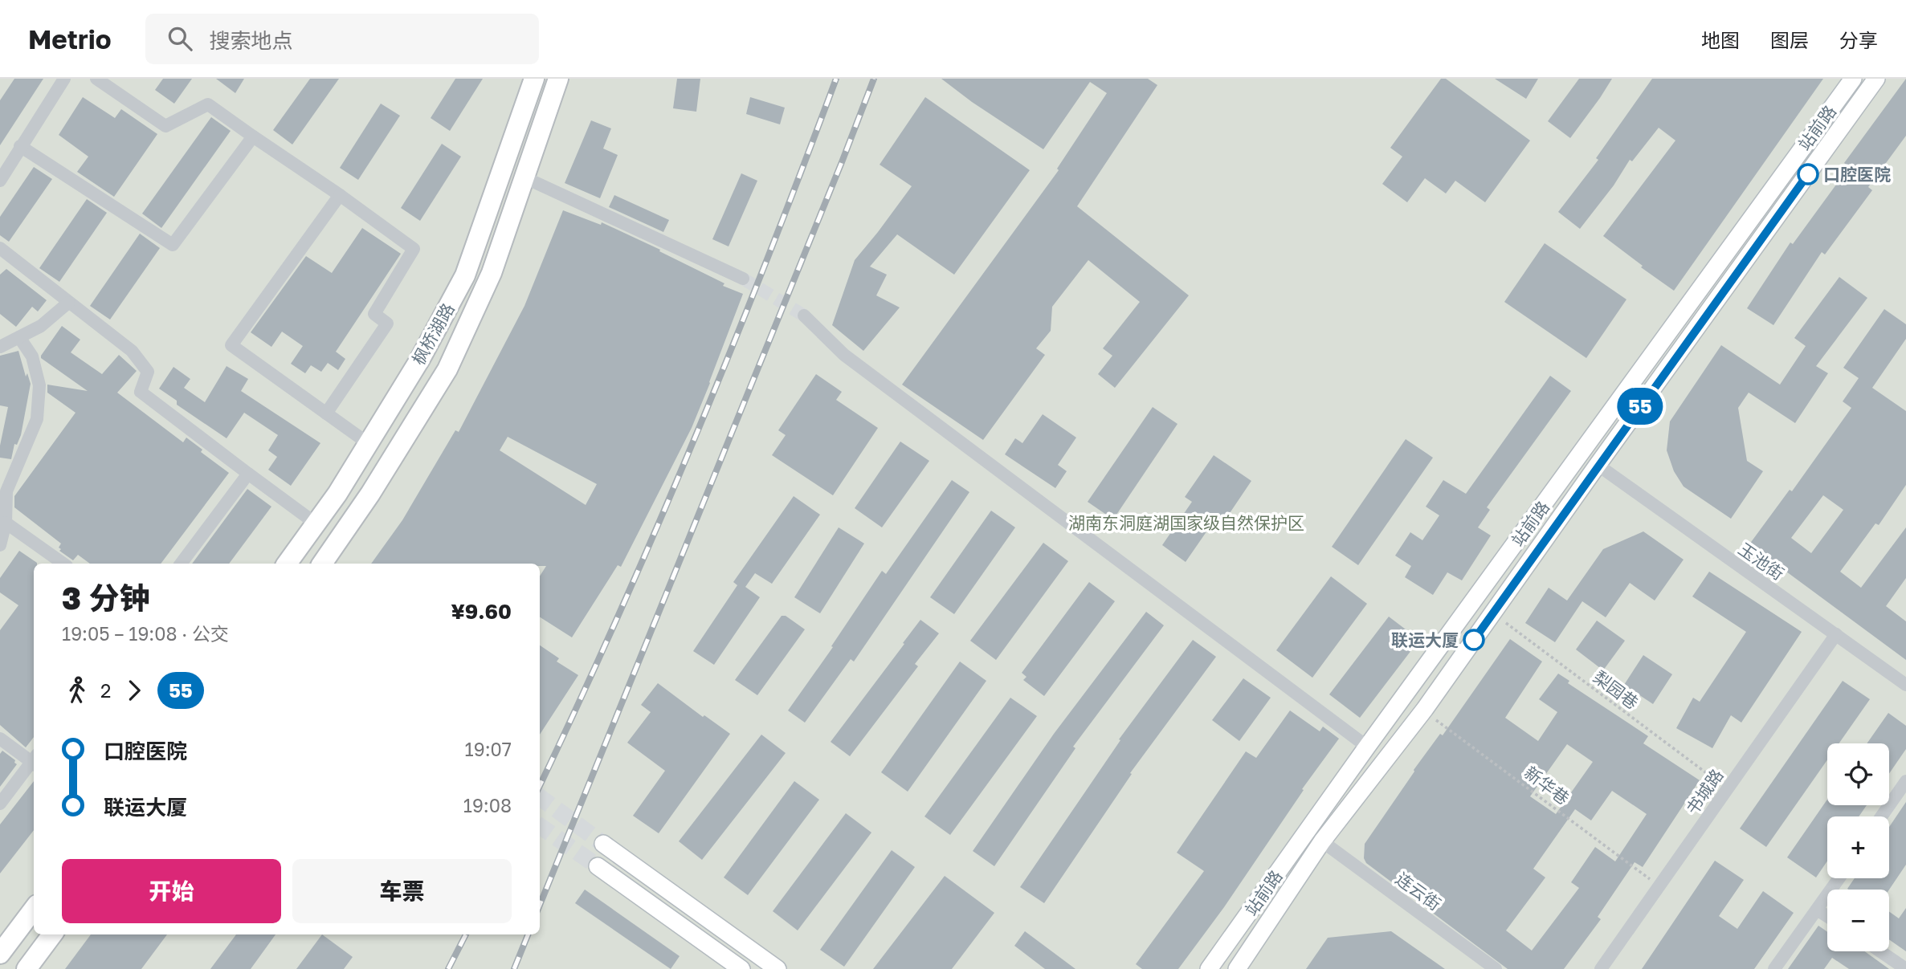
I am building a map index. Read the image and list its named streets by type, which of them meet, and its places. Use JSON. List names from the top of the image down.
{
  "streets": {
    "main road": ["站前路", "枫桥湖路"],
    "street": ["玉池街", "书城路", "连云街"],
    "path": ["梨园巷", "新华巷"]
  },
  "crossings": [
    ["站前路", "玉池街"],
    ["站前路", "新华巷"],
    ["站前路", "连云街"],
    ["玉池街", "书城路"]
  ],
  "parks": ["湖南东洞庭湖国家级自然保护区"],
  "places": ["口腔医院", "联运大厦"],
  "lines": ["bus line 55"],
  "page": {
    "header": "Metrio",
    "search": "搜索地点",
    "nav": ["地图", "图层", "分享"],
    "on_map": "55",
    "heading": ["3 分钟", "19:05 – 19:08 · 公交", "¥9.60"],
    "legs": ["2", "55"],
    "list": [
      {
        "name": "口腔医院",
        "value": "19:07"
      },
      {
        "name": "联运大厦",
        "value": "19:08"
      }
    ],
    "map_buttons": ["+", "−"],
    "buttons": ["开始", "车票"]
  }
}
